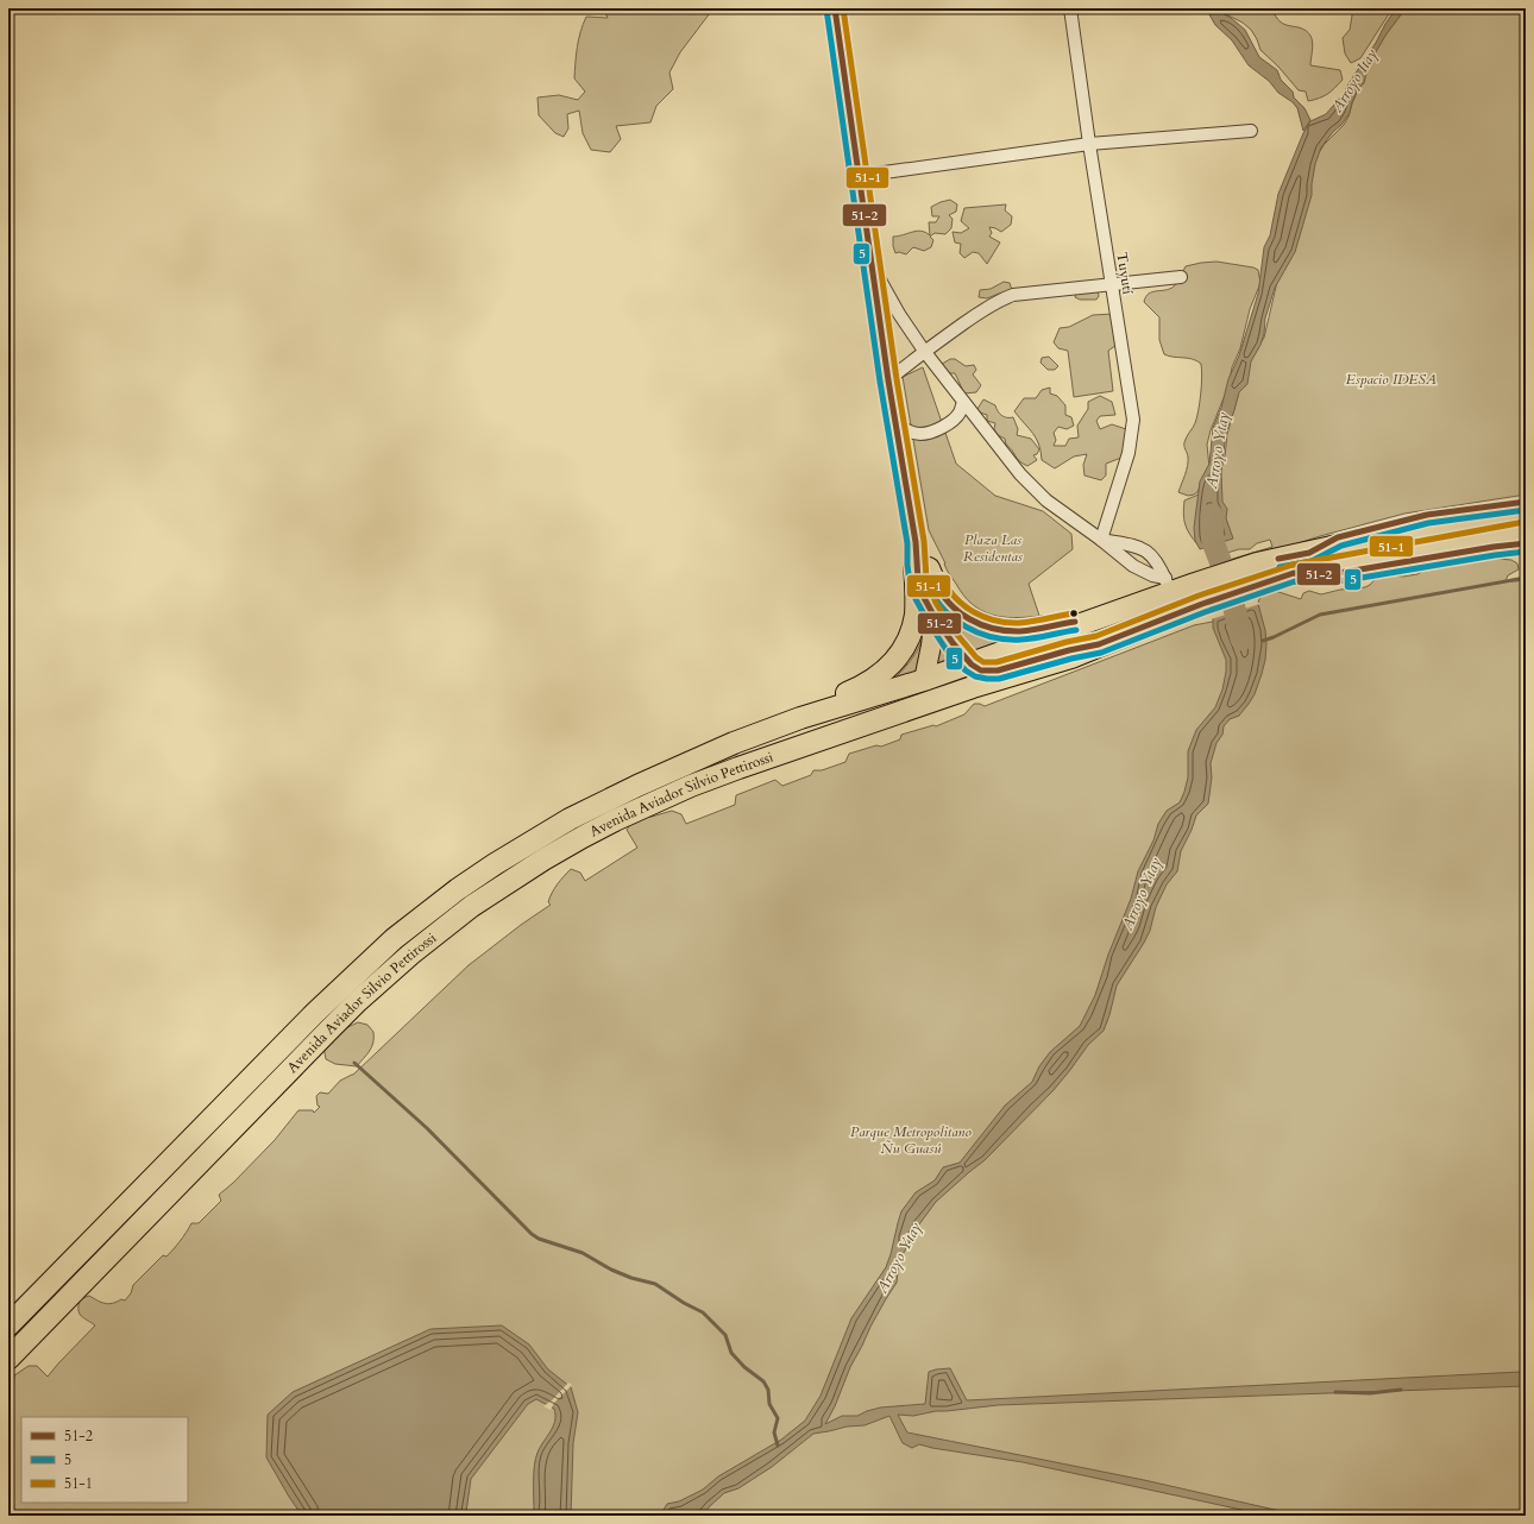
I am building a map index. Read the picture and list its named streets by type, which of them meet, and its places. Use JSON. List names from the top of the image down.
{
  "streets": {
    "highway": ["Avenida Aviador Silvio Pettirossi"],
    "street": ["Tuyutí"]
  },
  "water": ["Arroyo Itay", "Arroyo Ytay"],
  "parks": ["Espacio IDESA", "Plaza Las Residentas", "Parque Metropolitano Ñu Guasú"],
  "lines": ["transit line 51-2", "transit line 51-1", "transit line 5"],
  "legend": ["51-2", "5", "51-1"]
}
